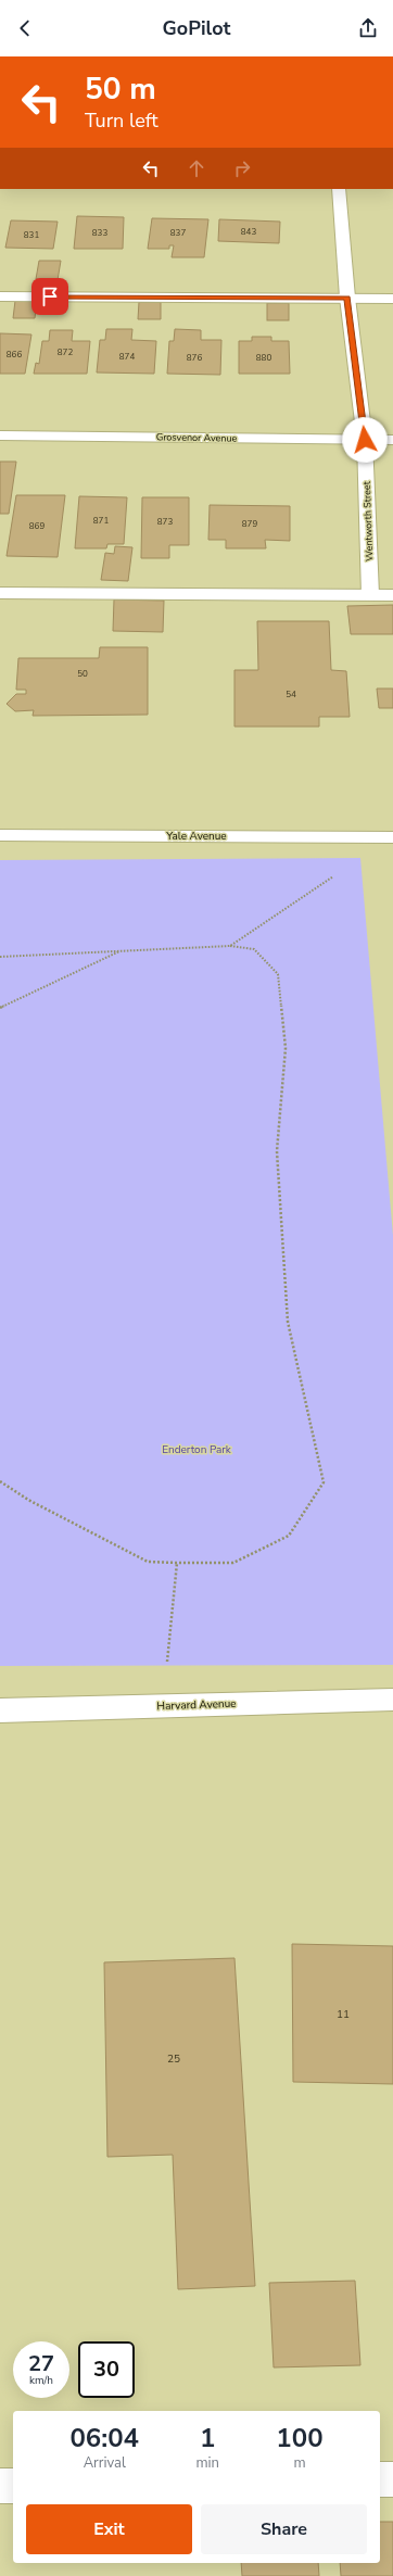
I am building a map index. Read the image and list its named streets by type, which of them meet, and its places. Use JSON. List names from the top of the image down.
{
  "streets": {
    "street": [
      "Grosvenor Avenue",
      "Wentworth Street",
      "Yale Avenue",
      "Harvard Avenue"
    ]
  },
  "crossings": [
    ["Grosvenor Avenue", "Wentworth Street"]
  ],
  "parks": ["Enderton Park"],
  "house_numbers": [
    "843",
    "833",
    "837",
    "831",
    "872",
    "866",
    "874",
    "876",
    "880",
    "871",
    "873",
    "879",
    "869",
    "50",
    "54",
    "11",
    "25"
  ],
  "page": {
    "header": "GoPilot",
    "turn": ["50 m", "Turn left"],
    "speed": "27 km/h",
    "limit": "30",
    "eta": [
      "06:04",
      "Arrival",
      "1",
      "min",
      "100",
      "m"
    ],
    "buttons": ["Exit", "Share"]
  }
}
